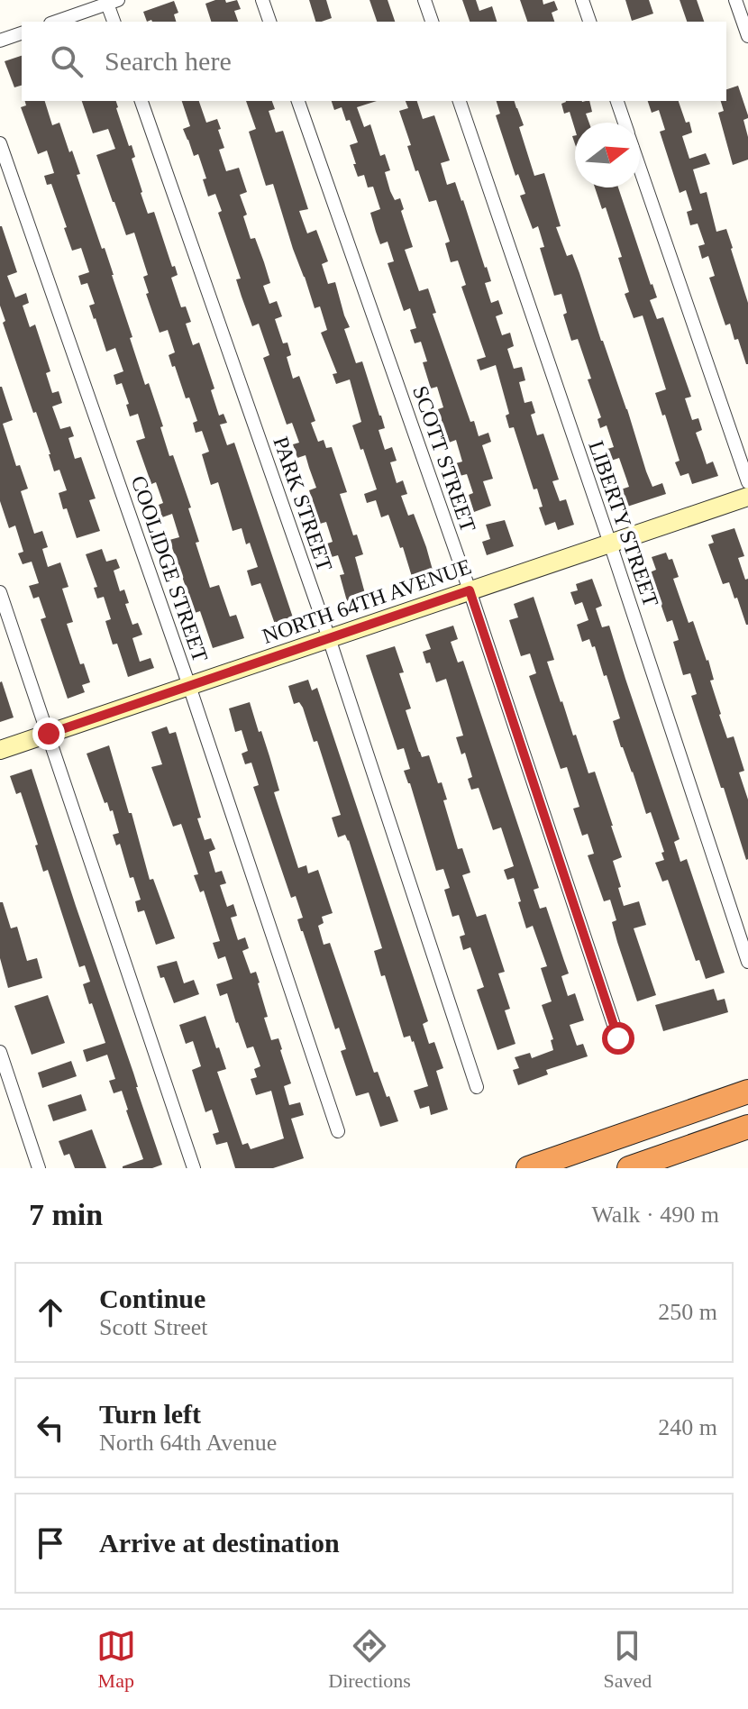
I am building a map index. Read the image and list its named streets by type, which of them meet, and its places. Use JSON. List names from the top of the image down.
{
  "streets": {
    "street": [
      "SCOTT STREET",
      "PARK STREET",
      "LIBERTY STREET",
      "COOLIDGE STREET",
      "NORTH 64TH AVENUE"
    ]
  },
  "crossings": [
    ["SCOTT STREET", "NORTH 64TH AVENUE"],
    ["PARK STREET", "NORTH 64TH AVENUE"],
    ["LIBERTY STREET", "NORTH 64TH AVENUE"],
    ["COOLIDGE STREET", "NORTH 64TH AVENUE"]
  ],
  "north": "right",
  "page": {
    "search": "Search here",
    "heading": ["7 min", "Walk · 490 m"],
    "list": [
      ["Continue", "Scott Street", "250 m"],
      ["Turn left", "North 64th Avenue", "240 m"],
      "Arrive at destination"
    ],
    "nav": ["Map", "Directions", "Saved"]
  }
}
